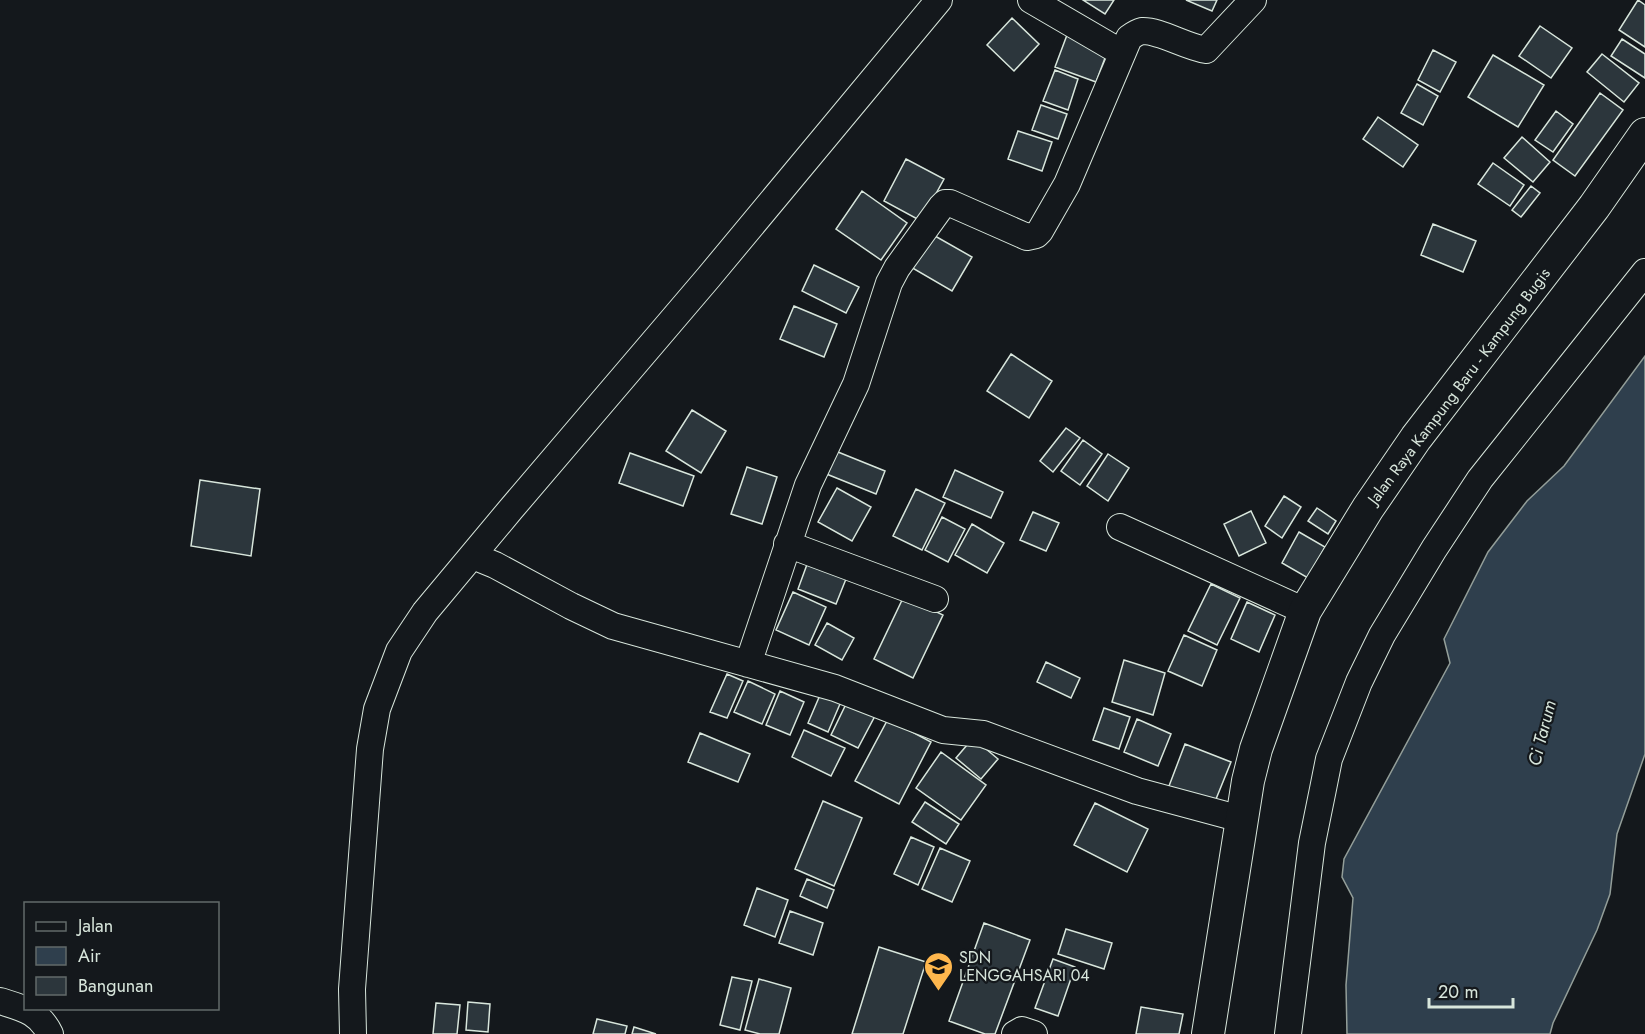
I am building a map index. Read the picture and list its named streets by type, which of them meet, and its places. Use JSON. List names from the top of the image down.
{
  "streets": {
    "street": ["Jalan Raya Kampung Baru - Kampung Bugis"]
  },
  "water": ["Ci Tarum"],
  "places": {
    "school or university": ["SDN LENGGAHSARI 04"]
  },
  "legend": ["Jalan", "Air", "Bangunan"],
  "scale_bar": "20 m"
}
